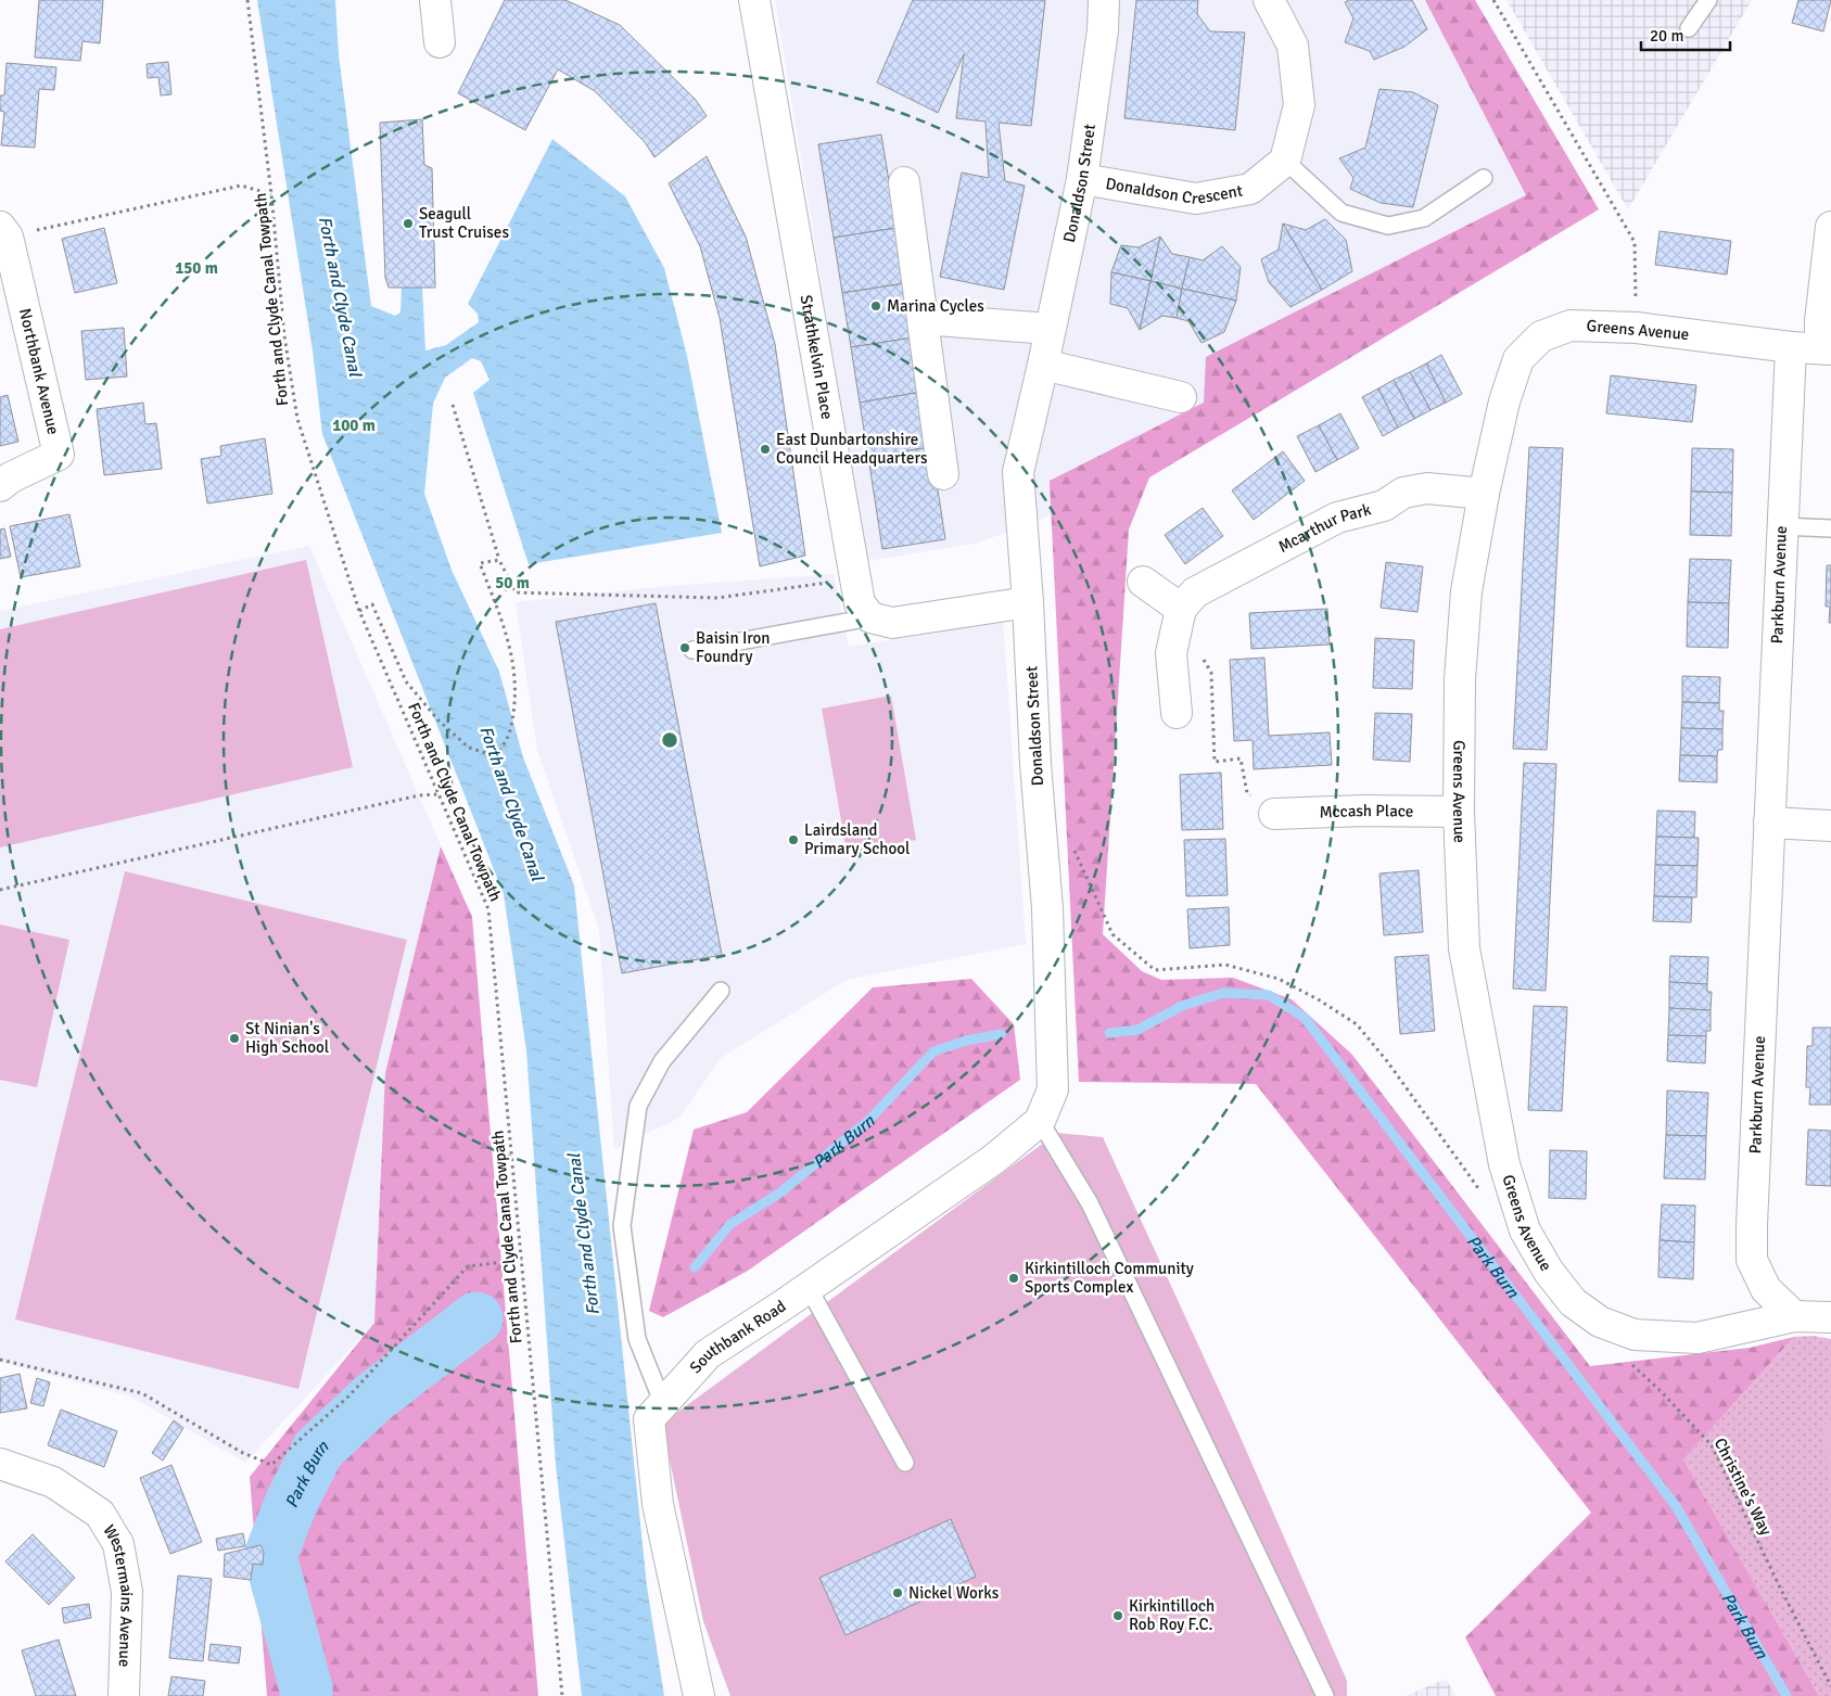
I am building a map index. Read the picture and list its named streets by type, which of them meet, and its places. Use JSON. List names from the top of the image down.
{
  "streets": {
    "street": [
      "Donaldson Street",
      "Donaldson Crescent",
      "Greens Avenue",
      "Strathkelvin Place",
      "Northbank Avenue",
      "Mcarthur Park",
      "Parkburn Avenue",
      "Mccash Place",
      "Southbank Road",
      "Westermains Avenue"
    ],
    "path": ["Forth and Clyde Canal Towpath", "Christine's Way"]
  },
  "crossings": [
    ["Donaldson Street", "Donaldson Crescent"],
    ["Donaldson Street", "Southbank Road"],
    ["Greens Avenue", "Mcarthur Park"],
    ["Greens Avenue", "Parkburn Avenue"],
    ["Greens Avenue", "Mccash Place"]
  ],
  "water": ["Forth and Clyde Canal", "Park Burn"],
  "places": [
    "Seagull Trust Cruises",
    "Marina Cycles",
    "East Dunbartonshire Council Headquarters",
    "Baisin Iron Foundry",
    "Lairdsland Primary School",
    "St Ninian's High School",
    "Kirkintilloch Community Sports Complex",
    "Nickel Works",
    "Kirkintilloch Rob Roy F.C."
  ],
  "scale_bar": "20 m",
  "rings": ["150 m", "100 m", "50 m"]
}
